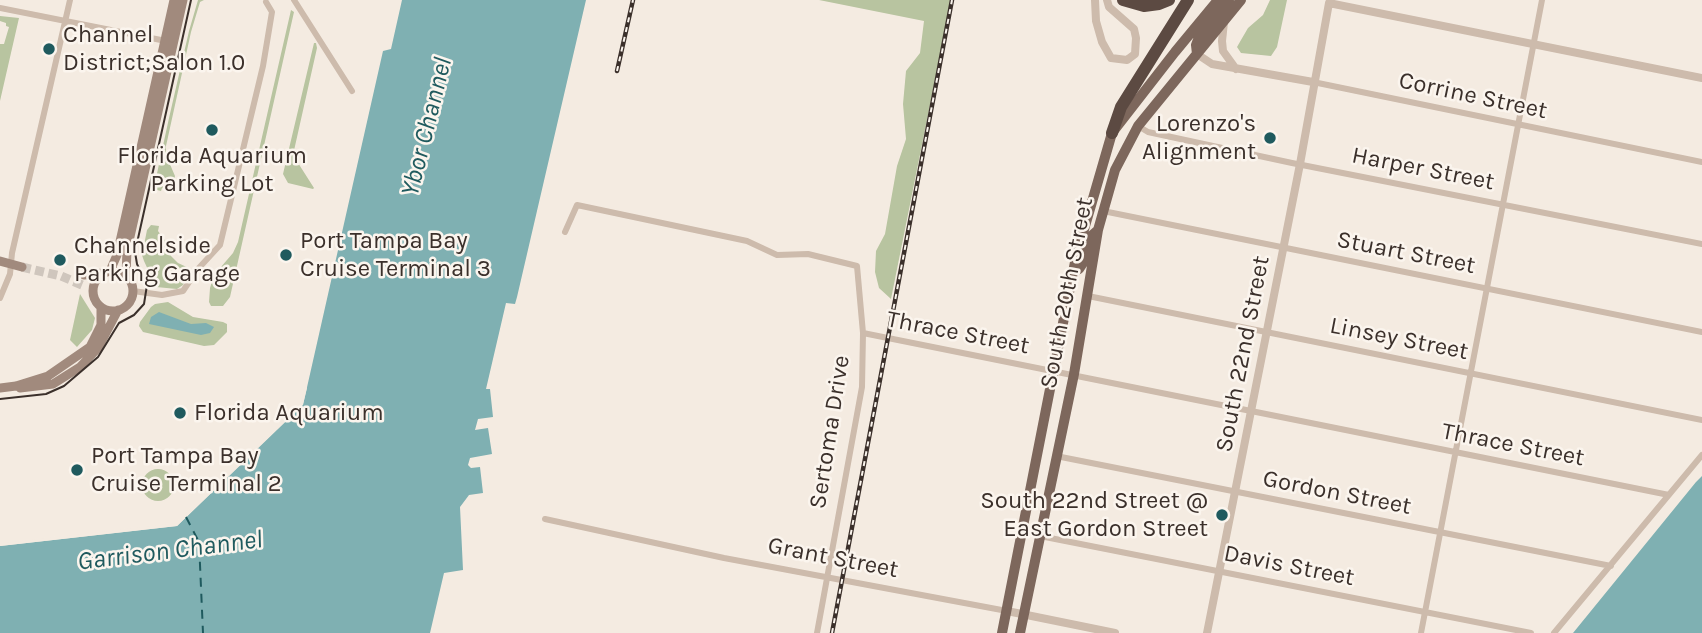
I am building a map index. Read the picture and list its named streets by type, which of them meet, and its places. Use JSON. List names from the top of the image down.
{
  "streets": {
    "main road": ["South 20th Street"],
    "street": [
      "Corrine Street",
      "Harper Street",
      "Stuart Street",
      "Thrace Street",
      "Linsey Street",
      "South 22nd Street",
      "Sertoma Drive",
      "Gordon Street",
      "Grant Street",
      "Davis Street"
    ]
  },
  "crossings": [
    ["Corrine Street", "South 20th Street"],
    ["Corrine Street", "South 22nd Street"],
    ["Harper Street", "South 20th Street"],
    ["Harper Street", "South 22nd Street"],
    ["Stuart Street", "South 20th Street"],
    ["Stuart Street", "South 22nd Street"],
    ["South 20th Street", "Thrace Street"],
    ["South 20th Street", "Linsey Street"],
    ["South 20th Street", "Gordon Street"],
    ["South 20th Street", "Grant Street"],
    ["South 20th Street", "Davis Street"],
    ["Thrace Street", "South 22nd Street"],
    ["Thrace Street", "Sertoma Drive"],
    ["Linsey Street", "South 22nd Street"],
    ["South 22nd Street", "Gordon Street"],
    ["South 22nd Street", "Davis Street"],
    ["Sertoma Drive", "Grant Street"]
  ],
  "water": ["Ybor Channel", "Garrison Channel"],
  "places": [
    "Channel District;Salon 1.0",
    "Florida Aquarium Parking Lot",
    "Lorenzo's Alignment",
    "Port Tampa Bay Cruise Terminal 3",
    "Channelside Parking Garage",
    "Florida Aquarium",
    "Port Tampa Bay Cruise Terminal 2",
    "South 22nd Street @ East Gordon Street"
  ]
}
